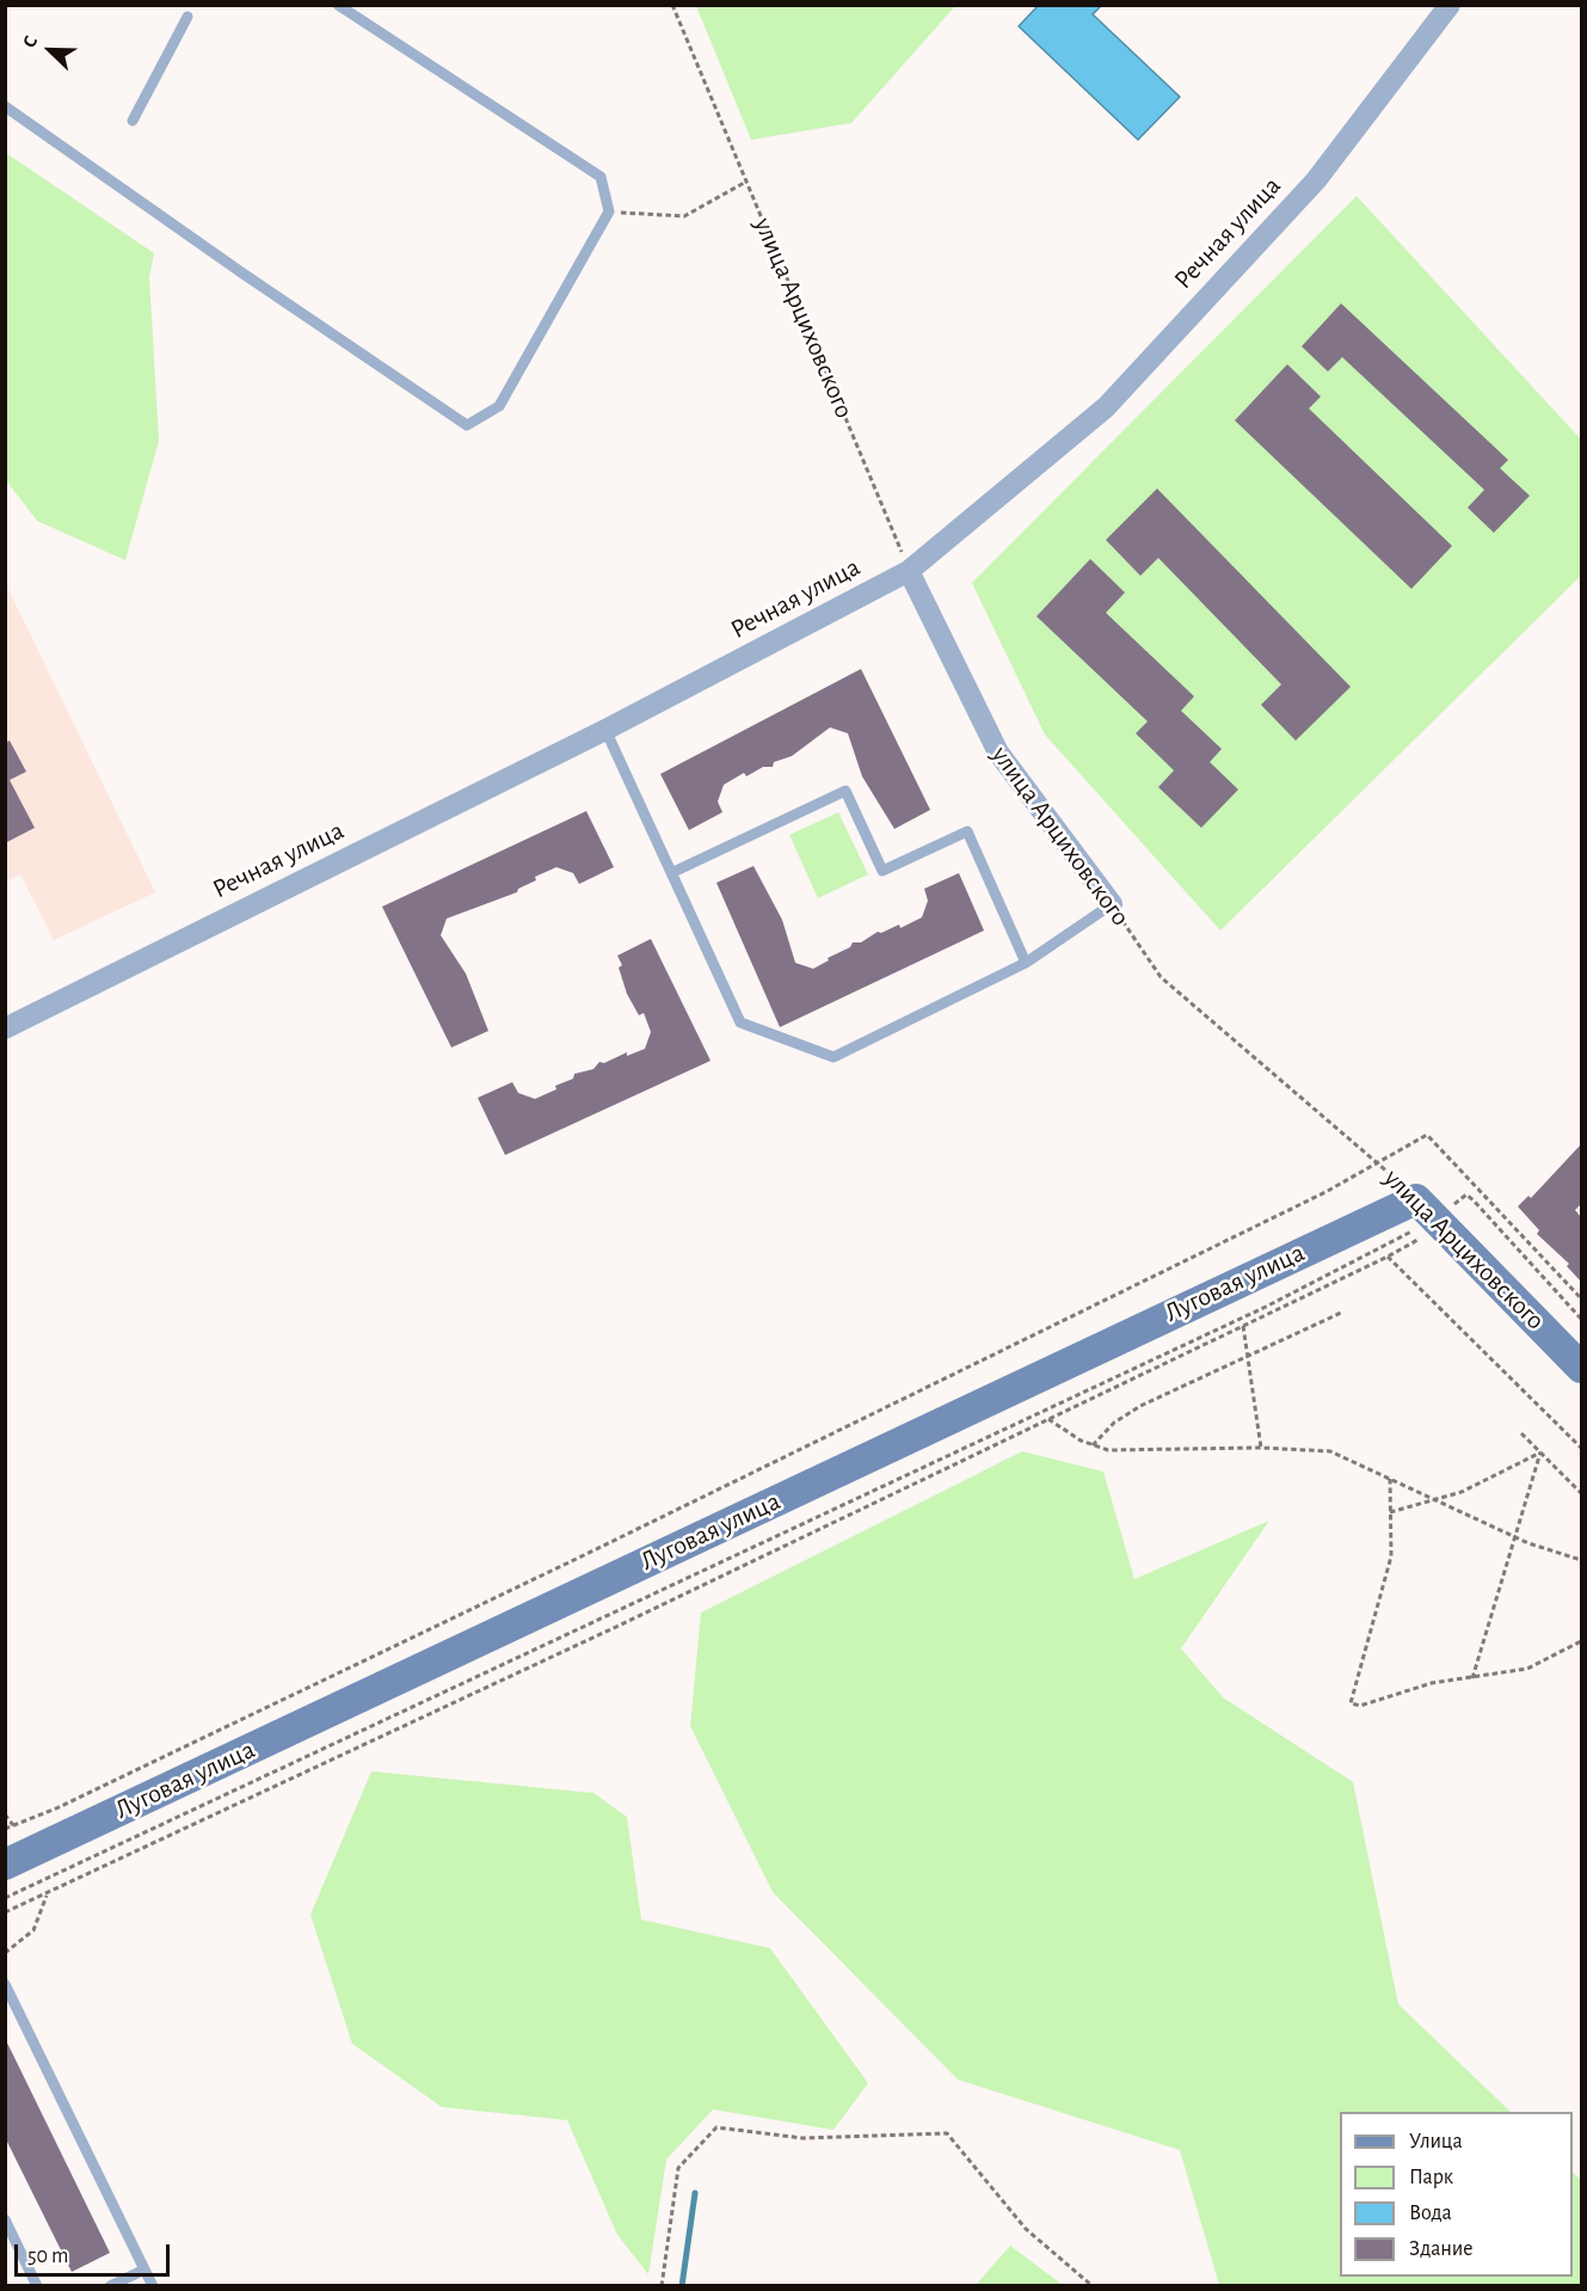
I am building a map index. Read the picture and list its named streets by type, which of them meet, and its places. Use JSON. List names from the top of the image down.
{
  "streets": {
    "street": ["Речная улица", "улица Арциховского", "Луговая улица"]
  },
  "crossings": [
    ["Речная улица", "улица Арциховского"],
    ["улица Арциховского", "Луговая улица"]
  ],
  "legend": [
    "Улица",
    "Парк",
    "Вода",
    "Здание"
  ],
  "scale_bar": "50 m",
  "north": "top left"
}
